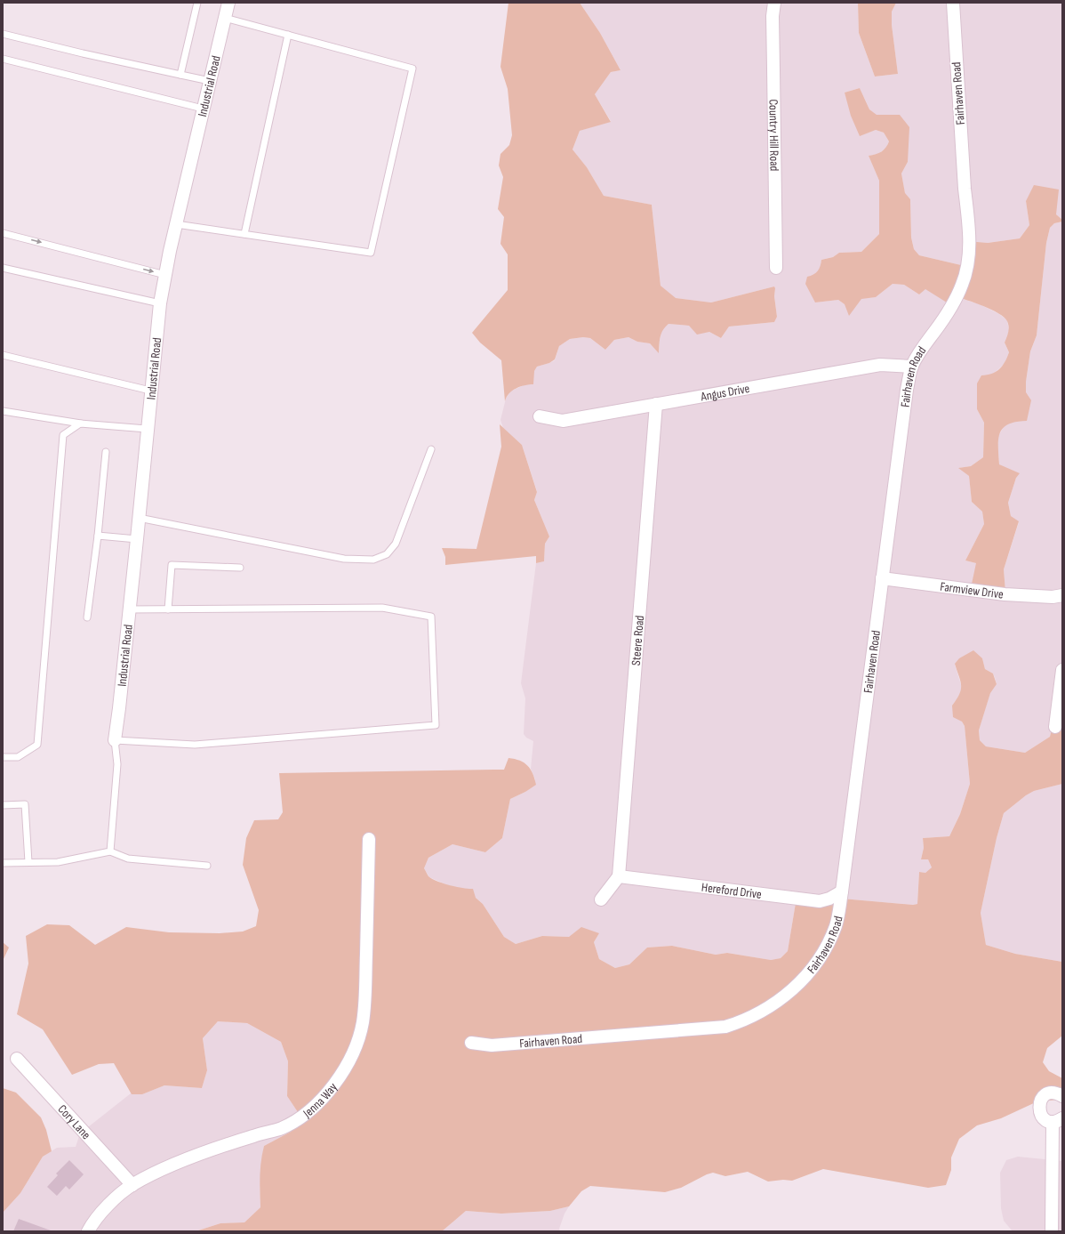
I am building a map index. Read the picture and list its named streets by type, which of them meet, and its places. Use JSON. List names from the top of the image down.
{
  "streets": {
    "street": [
      "Industrial Road",
      "Fairhaven Road",
      "Country Hill Road",
      "Angus Drive",
      "Farmview Drive",
      "Steere Road",
      "Hereford Drive",
      "Jenna Way",
      "Cory Lane"
    ]
  },
  "crossings": [
    ["Fairhaven Road", "Angus Drive"],
    ["Fairhaven Road", "Farmview Drive"],
    ["Fairhaven Road", "Hereford Drive"],
    ["Angus Drive", "Steere Road"],
    ["Steere Road", "Hereford Drive"],
    ["Jenna Way", "Cory Lane"]
  ]
}
